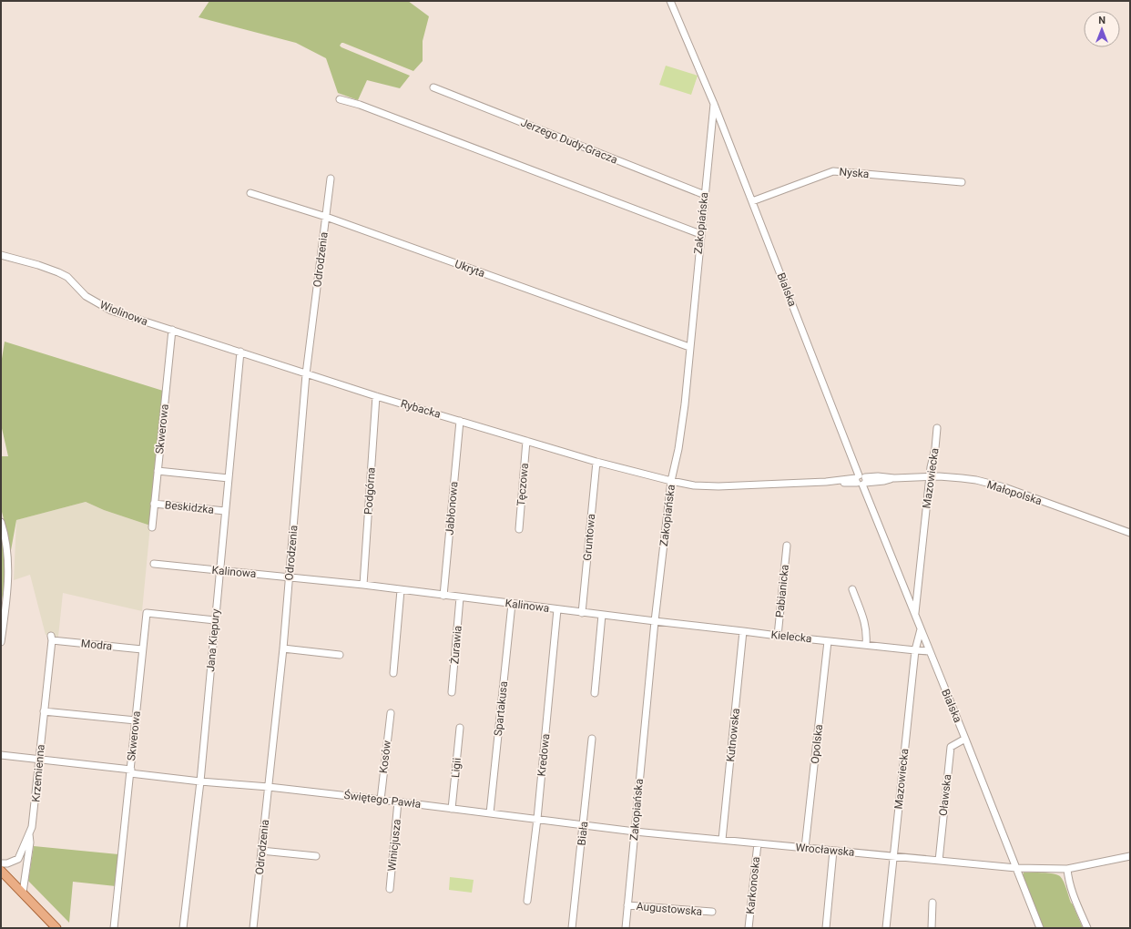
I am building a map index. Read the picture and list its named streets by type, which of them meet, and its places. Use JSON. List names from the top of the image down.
{
  "streets": {
    "street": [
      "Jerzego Dudy-Gracza",
      "Nyska",
      "Zakopiańska",
      "Odrodzenia",
      "Ukryta",
      "Bialska",
      "Wiolinowa",
      "Rybacka",
      "Skwerowa",
      "Mazowiecka",
      "Tęczowa",
      "Podgórna",
      "Małopolska",
      "Beskidzka",
      "Jabłonowa",
      "Gruntowa",
      "Kalinowa",
      "Pabianicka",
      "Kielecka",
      "Jana Kiepury",
      "Modra",
      "Żurawia",
      "Spartakusa",
      "Kutnowska",
      "Opolska",
      "Kredowa",
      "Kosów",
      "Ligii",
      "Krzemienna",
      "Oławska",
      "Świętego Pawła",
      "Biała",
      "Winicjusza",
      "Wrocławska",
      "Karkonoska",
      "Augustowska"
    ]
  },
  "crossings": [
    ["Jerzego Dudy-Gracza", "Zakopiańska"],
    ["Nyska", "Bialska"],
    ["Zakopiańska", "Ukryta"],
    ["Zakopiańska", "Bialska"],
    ["Zakopiańska", "Rybacka"],
    ["Zakopiańska", "Małopolska"],
    ["Zakopiańska", "Kalinowa"],
    ["Zakopiańska", "Kielecka"],
    ["Zakopiańska", "Świętego Pawła"],
    ["Zakopiańska", "Wrocławska"],
    ["Zakopiańska", "Augustowska"],
    ["Odrodzenia", "Ukryta"],
    ["Odrodzenia", "Rybacka"],
    ["Odrodzenia", "Kalinowa"],
    ["Odrodzenia", "Świętego Pawła"],
    ["Bialska", "Mazowiecka"],
    ["Bialska", "Małopolska"],
    ["Bialska", "Kielecka"],
    ["Bialska", "Oławska"],
    ["Bialska", "Wrocławska"],
    ["Wiolinowa", "Rybacka"],
    ["Wiolinowa", "Skwerowa"],
    ["Rybacka", "Skwerowa"],
    ["Rybacka", "Tęczowa"],
    ["Rybacka", "Podgórna"],
    ["Rybacka", "Małopolska"],
    ["Rybacka", "Jabłonowa"],
    ["Rybacka", "Gruntowa"],
    ["Rybacka", "Jana Kiepury"],
    ["Skwerowa", "Beskidzka"],
    ["Skwerowa", "Jana Kiepury"],
    ["Skwerowa", "Modra"],
    ["Skwerowa", "Świętego Pawła"],
    ["Mazowiecka", "Małopolska"],
    ["Mazowiecka", "Kielecka"],
    ["Mazowiecka", "Wrocławska"],
    ["Podgórna", "Kalinowa"],
    ["Beskidzka", "Jana Kiepury"],
    ["Jabłonowa", "Kalinowa"],
    ["Gruntowa", "Kalinowa"],
    ["Kalinowa", "Kielecka"],
    ["Kalinowa", "Jana Kiepury"],
    ["Kalinowa", "Żurawia"],
    ["Kalinowa", "Spartakusa"],
    ["Kalinowa", "Kredowa"],
    ["Pabianicka", "Kielecka"],
    ["Kielecka", "Kutnowska"],
    ["Kielecka", "Opolska"],
    ["Jana Kiepury", "Świętego Pawła"],
    ["Modra", "Krzemienna"],
    ["Spartakusa", "Świętego Pawła"],
    ["Kutnowska", "Wrocławska"],
    ["Opolska", "Wrocławska"],
    ["Kredowa", "Świętego Pawła"],
    ["Kosów", "Świętego Pawła"],
    ["Ligii", "Świętego Pawła"],
    ["Krzemienna", "Świętego Pawła"],
    ["Oławska", "Wrocławska"],
    ["Świętego Pawła", "Biała"],
    ["Świętego Pawła", "Winicjusza"],
    ["Świętego Pawła", "Wrocławska"],
    ["Wrocławska", "Karkonoska"]
  ],
  "north": "top"
}
